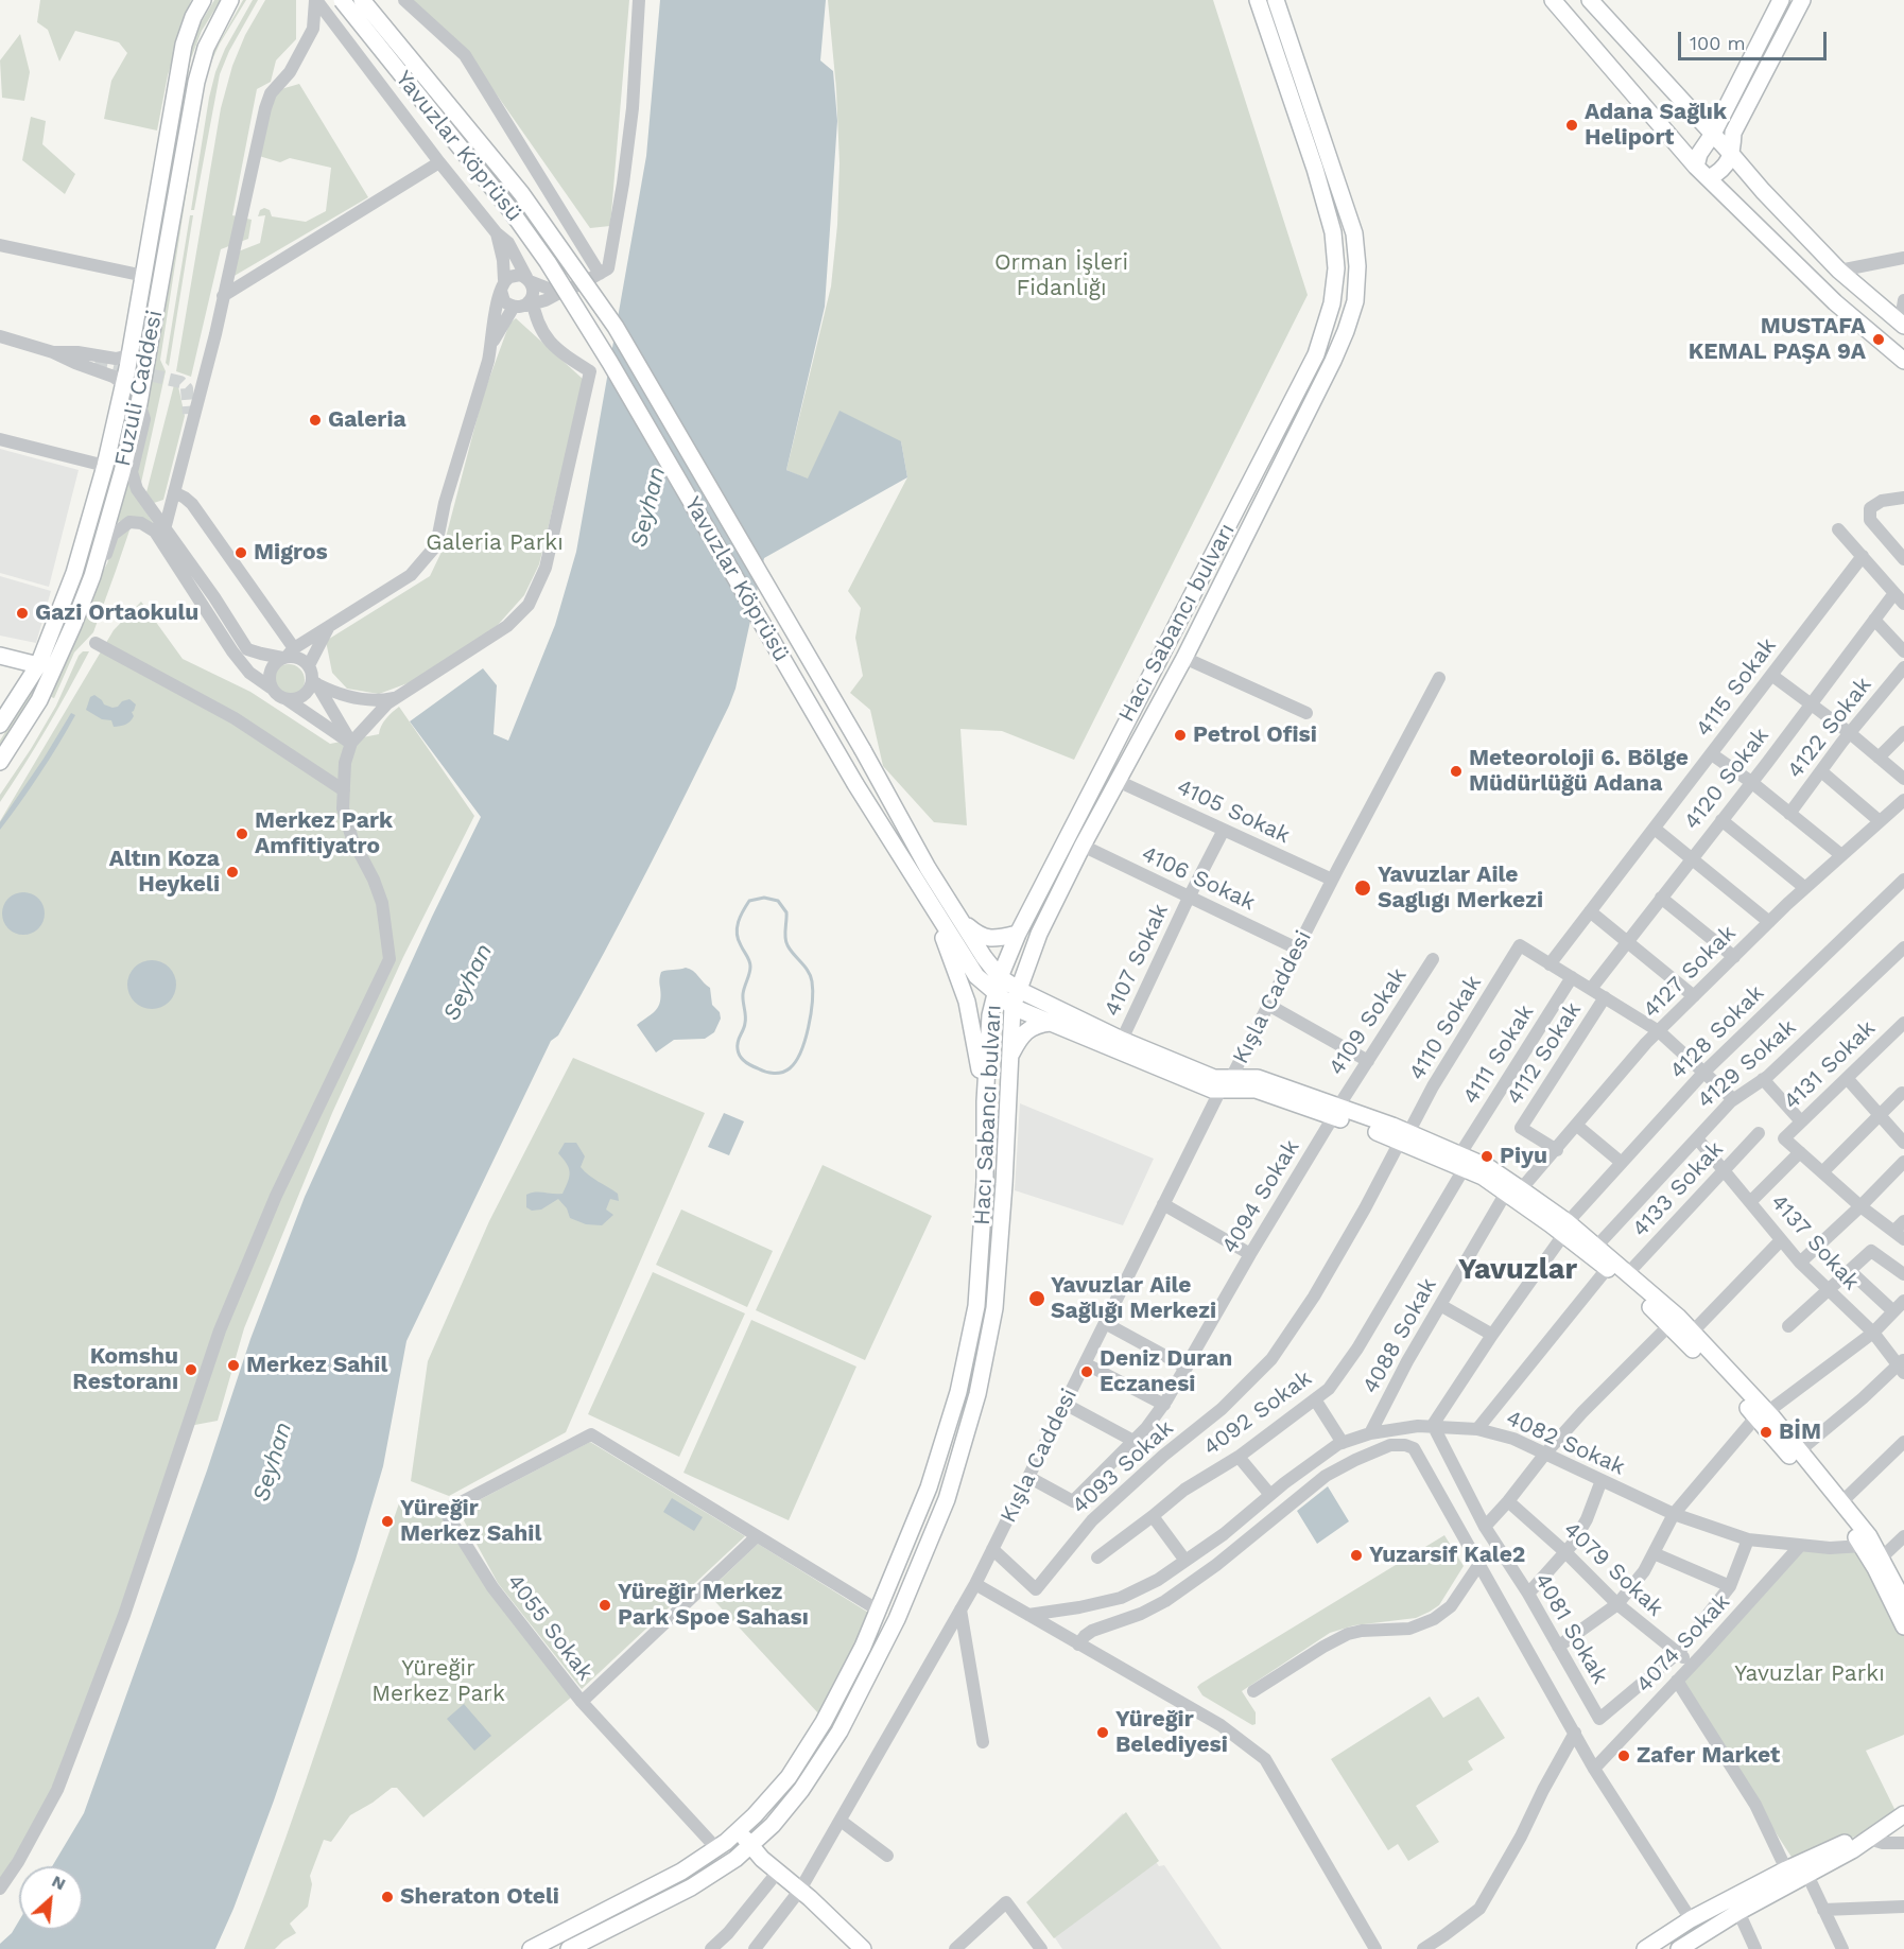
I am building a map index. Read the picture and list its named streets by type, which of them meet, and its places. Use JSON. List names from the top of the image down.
{
  "streets": {
    "main road": ["Yavuzlar Köprüsü", "Fuzuli Caddesi", "Hacı Sabancı bulvarı"],
    "street": [
      "4115 Sokak",
      "4122 Sokak",
      "4120 Sokak",
      "4105 Sokak",
      "4106 Sokak",
      "4107 Sokak",
      "4127 Sokak",
      "Kışla Caddesi",
      "4109 Sokak",
      "4110 Sokak",
      "4128 Sokak",
      "4112 Sokak",
      "4111 Sokak",
      "4129 Sokak",
      "4131 Sokak",
      "4133 Sokak",
      "4094 Sokak",
      "4137 Sokak",
      "4088 Sokak",
      "4092 Sokak",
      "4082 Sokak",
      "4093 Sokak",
      "4079 Sokak",
      "4055 Sokak",
      "4081 Sokak",
      "4074 Sokak"
    ]
  },
  "crossings": [
    ["Yavuzlar Köprüsü", "Hacı Sabancı bulvarı"],
    ["Yavuzlar Köprüsü", "Kışla Caddesi"],
    ["Hacı Sabancı bulvarı", "4105 Sokak"],
    ["Hacı Sabancı bulvarı", "4106 Sokak"],
    ["Hacı Sabancı bulvarı", "4055 Sokak"],
    ["4115 Sokak", "4110 Sokak"],
    ["4105 Sokak", "4107 Sokak"],
    ["4105 Sokak", "Kışla Caddesi"],
    ["4106 Sokak", "4107 Sokak"],
    ["4106 Sokak", "Kışla Caddesi"],
    ["4127 Sokak", "4112 Sokak"],
    ["4127 Sokak", "4088 Sokak"],
    ["Kışla Caddesi", "4094 Sokak"],
    ["Kışla Caddesi", "4093 Sokak"],
    ["4109 Sokak", "4094 Sokak"],
    ["4110 Sokak", "4093 Sokak"],
    ["4128 Sokak", "4082 Sokak"],
    ["4128 Sokak", "4081 Sokak"],
    ["4111 Sokak", "4092 Sokak"],
    ["4129 Sokak", "4137 Sokak"],
    ["4133 Sokak", "4137 Sokak"],
    ["4088 Sokak", "4082 Sokak"],
    ["4082 Sokak", "4081 Sokak"],
    ["4082 Sokak", "4074 Sokak"],
    ["4079 Sokak", "4081 Sokak"],
    ["4079 Sokak", "4074 Sokak"]
  ],
  "districts": ["Yavuzlar"],
  "water": ["Seyhan"],
  "parks": [
    "Orman İşleri Fidanlığı",
    "Galeria Parkı",
    "Yüreğir Merkez Park",
    "Yavuzlar Parkı"
  ],
  "places": [
    "Adana Sağlık Heliport",
    "MUSTAFA KEMAL PAŞA 9A",
    "Galeria",
    "Migros",
    "Gazi Ortaokulu",
    "Petrol Ofisi",
    "Meteoroloji 6. Bölge Müdürlüğü Adana",
    "Merkez Park Amfitiyatro",
    "Altın Koza Heykeli",
    "Yavuzlar Aile Saglıgı Merkezi",
    "Piyu",
    "Yavuzlar Aile Sağlığı Merkezi",
    "Merkez Sahil",
    "Komshu Restoranı",
    "Deniz Duran Eczanesi",
    "BİM",
    "Yüreğir Merkez Sahil",
    "Yuzarsif Kale2",
    "Yüreğir Merkez Park Spoe Sahası",
    "Yüreğir Belediyesi",
    "Zafer Market",
    "Sheraton Oteli"
  ],
  "scale_bar": "100 m",
  "north": "top right"
}
